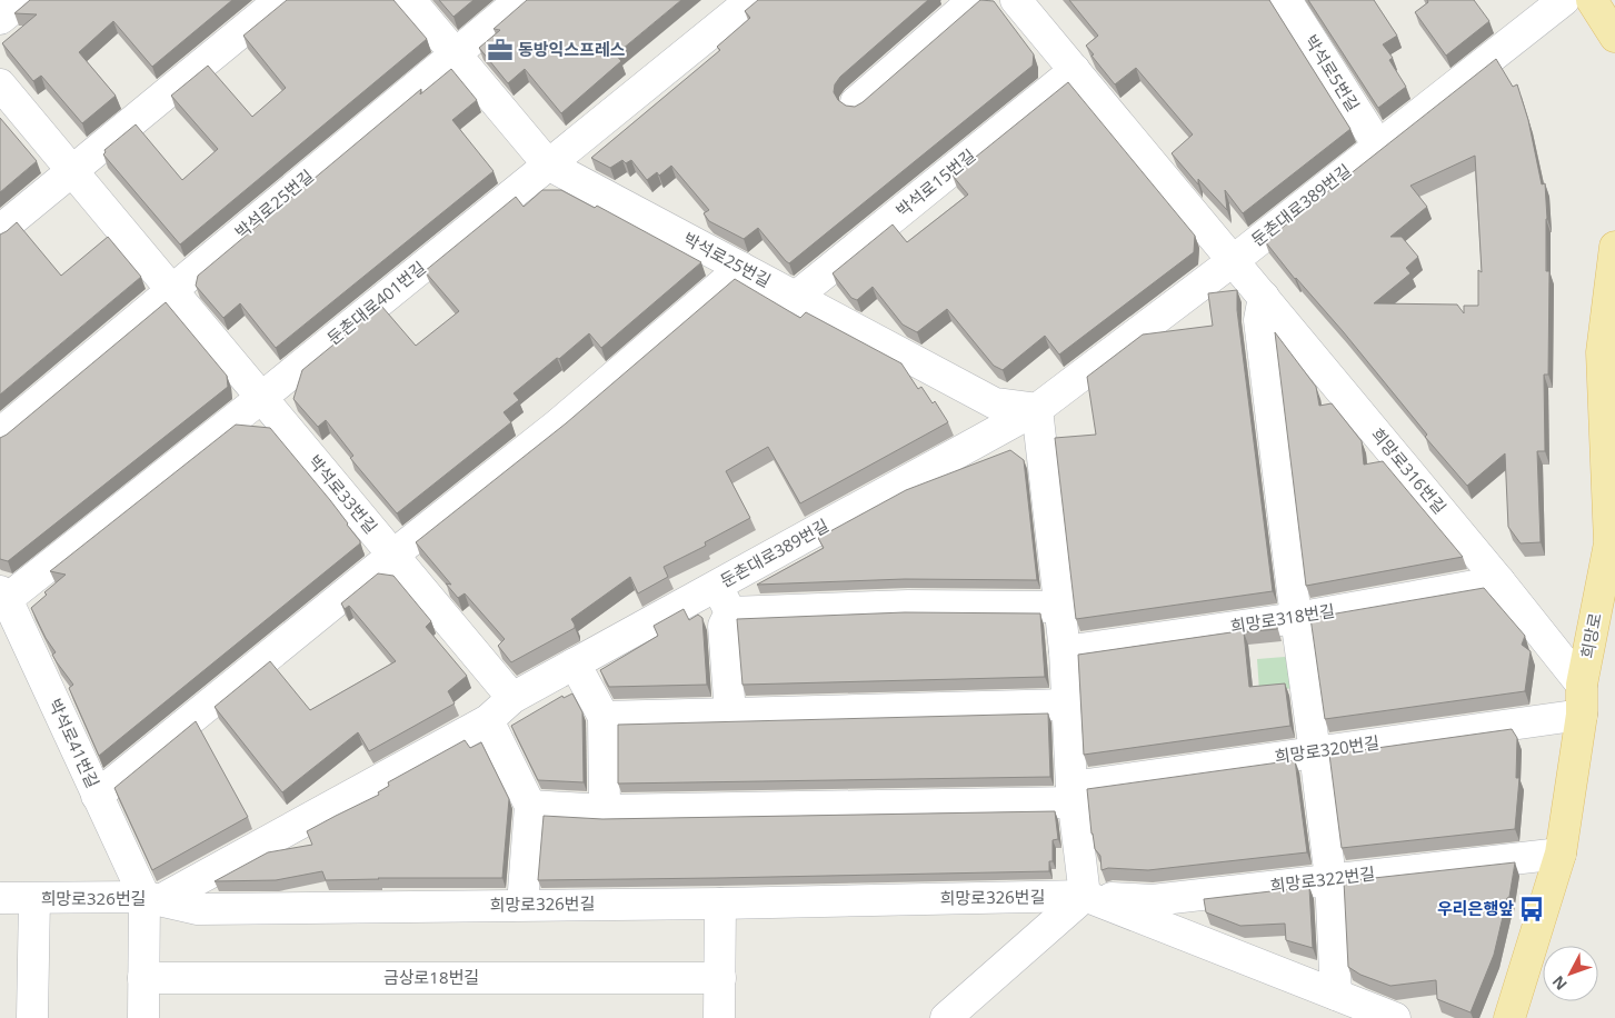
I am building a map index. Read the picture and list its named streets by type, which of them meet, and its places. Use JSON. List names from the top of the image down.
{
  "streets": {
    "main road": ["희망로"],
    "street": [
      "박석로5번길",
      "박석로15번길",
      "박석로25번길",
      "둔촌대로389번길",
      "둔촌대로401번길",
      "희망로316번길",
      "박석로33번길",
      "희망로318번길",
      "박석로41번길",
      "희망로320번길",
      "희망로322번길",
      "희망로326번길",
      "금상로18번길"
    ]
  },
  "crossings": [
    ["박석로5번길", "둔촌대로389번길"],
    ["박석로15번길", "박석로25번길"],
    ["박석로25번길", "둔촌대로389번길"],
    ["박석로25번길", "둔촌대로401번길"],
    ["박석로25번길", "박석로33번길"],
    ["둔촌대로389번길", "희망로316번길"],
    ["둔촌대로389번길", "박석로33번길"],
    ["둔촌대로389번길", "박석로41번길"],
    ["둔촌대로389번길", "희망로326번길"],
    ["둔촌대로401번길", "박석로33번길"],
    ["둔촌대로401번길", "박석로41번길"],
    ["희망로316번길", "희망로318번길"],
    ["희망로316번길", "희망로"],
    ["희망로", "희망로320번길"],
    ["희망로", "희망로322번길"],
    ["박석로41번길", "희망로326번길"],
    ["희망로322번길", "희망로326번길"]
  ],
  "places": {
    "office": ["동방익스프레스"],
    "bus stop": ["우리은행앞"]
  },
  "north": "bottom left"
}
